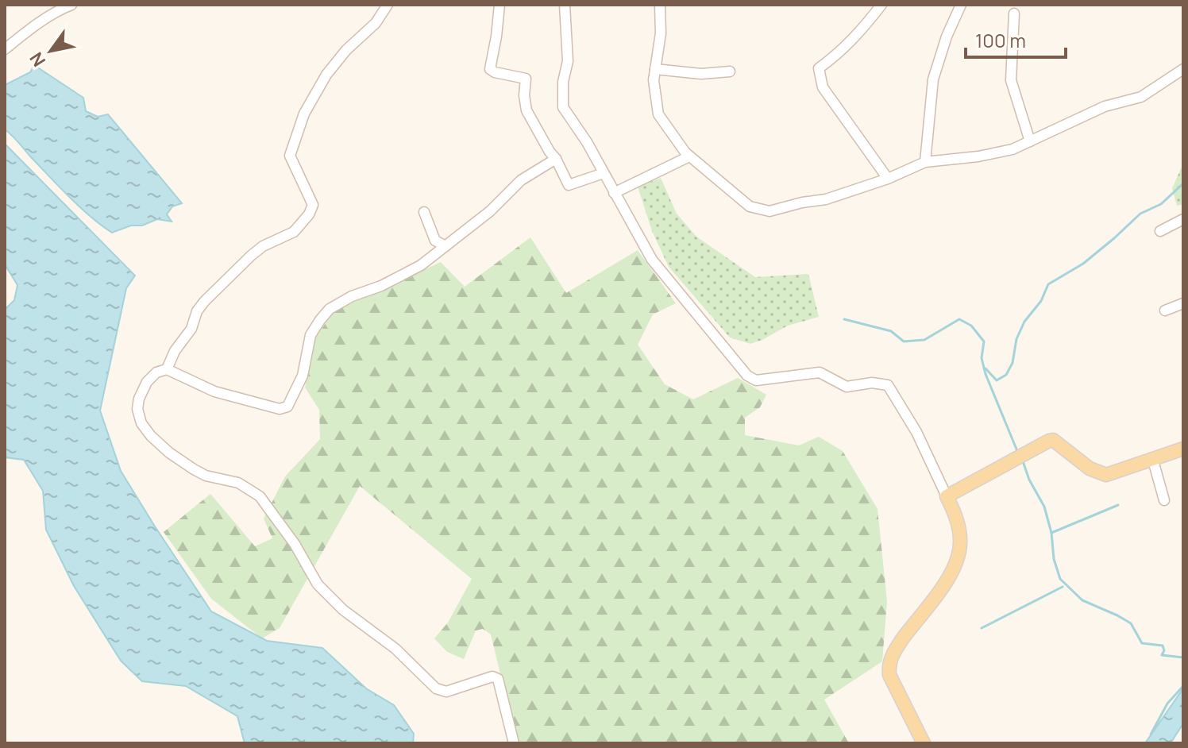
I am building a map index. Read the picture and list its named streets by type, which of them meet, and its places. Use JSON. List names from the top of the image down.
{
  "scale_bar": "100 m",
  "north": "bottom left"
}
